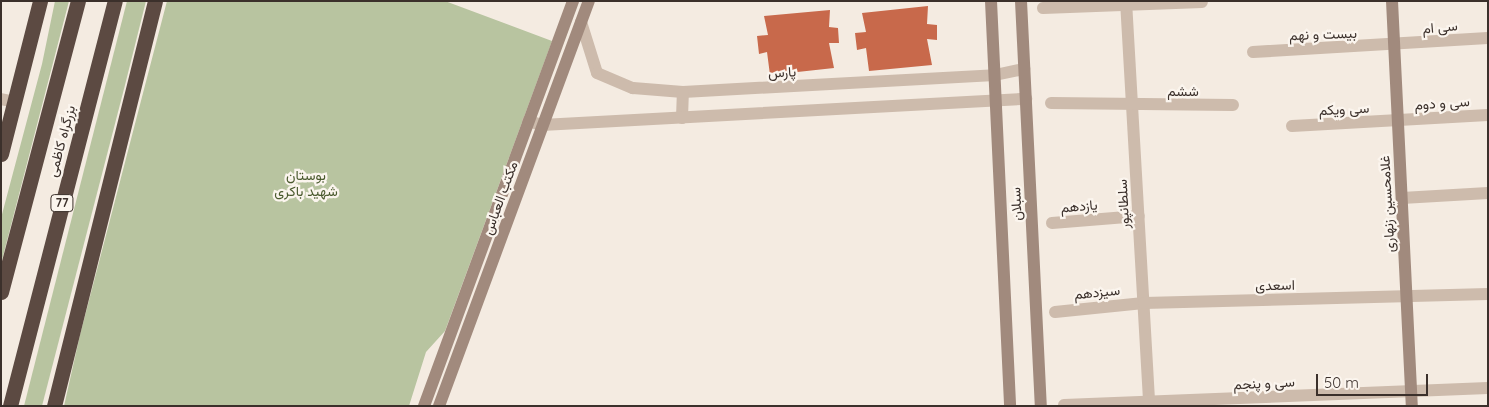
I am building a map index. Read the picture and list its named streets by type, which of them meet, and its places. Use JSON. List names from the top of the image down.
{
  "streets": {
    "highway": ["بزرگراه کاظمی", "77"],
    "street": [
      "سی ام",
      "بیست و نهم",
      "پارس",
      "ششم",
      "سی و دوم",
      "سی ویکم",
      "مکتب العباس",
      "سبلان",
      "سلطانپور",
      "غلامحسین زنهاری",
      "یازدهم",
      "اسعدی",
      "سیزدهم",
      "سی و پنجم"
    ]
  },
  "crossings": [
    ["سی ام", "بیست و نهم"],
    ["سی ام", "غلامحسین زنهاری"],
    ["بیست و نهم", "غلامحسین زنهاری"],
    ["پارس", "مکتب العباس"],
    ["پارس", "سبلان"],
    ["ششم", "سلطانپور"],
    ["سی و دوم", "سی ویکم"],
    ["سی و دوم", "غلامحسین زنهاری"],
    ["سی ویکم", "غلامحسین زنهاری"],
    ["سلطانپور", "یازدهم"],
    ["سلطانپور", "اسعدی"],
    ["سلطانپور", "سیزدهم"],
    ["سلطانپور", "سی و پنجم"],
    ["غلامحسین زنهاری", "اسعدی"],
    ["غلامحسین زنهاری", "سی و پنجم"],
    ["اسعدی", "سیزدهم"]
  ],
  "parks": ["بوستان شهید باکری"],
  "scale_bar": "50 m"
}
